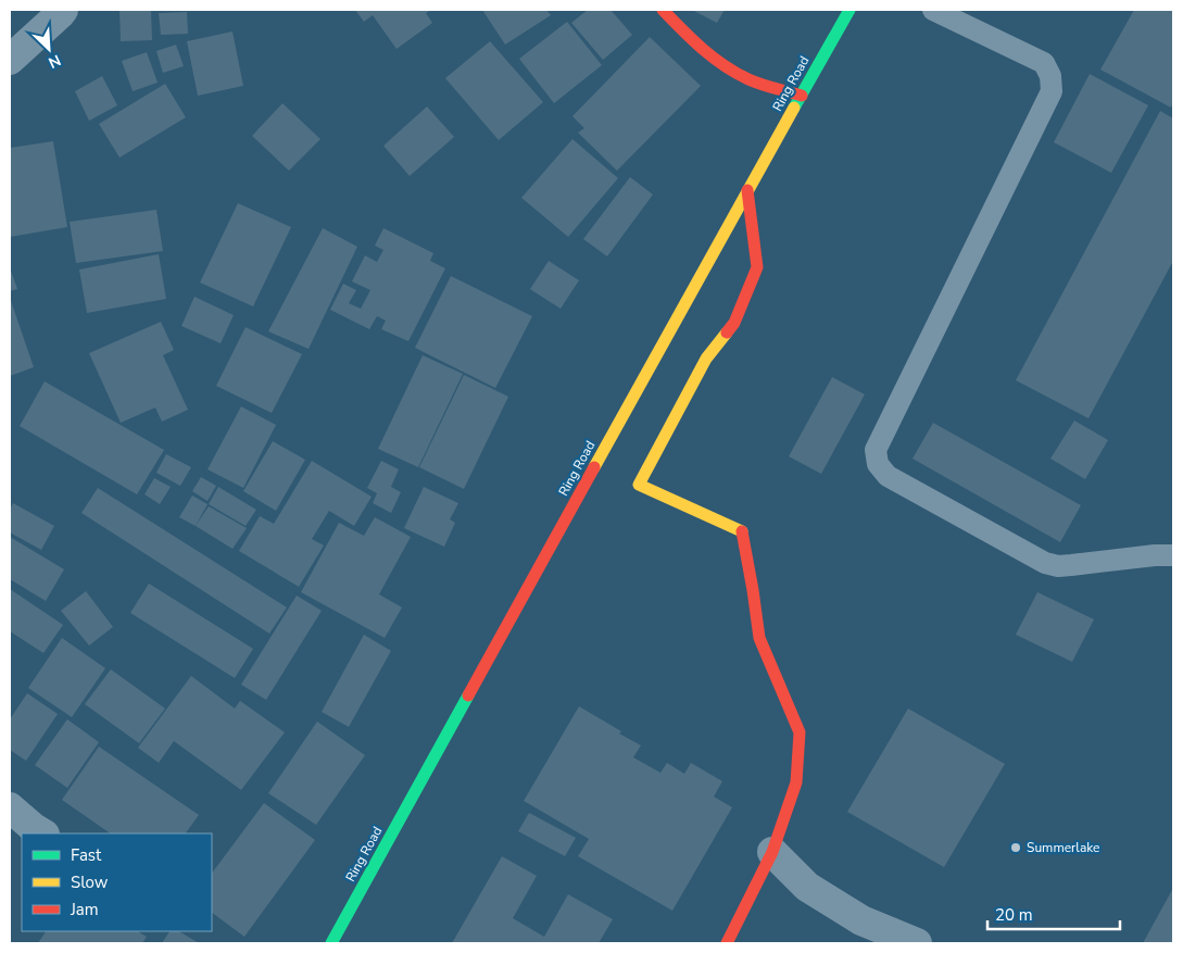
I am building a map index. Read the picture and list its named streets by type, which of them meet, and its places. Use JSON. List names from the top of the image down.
{
  "streets": {
    "main road": ["Ring Road"]
  },
  "places": ["Summerlake"],
  "legend": ["Fast", "Slow", "Jam"],
  "scale_bar": "20 m",
  "north": "bottom right"
}
